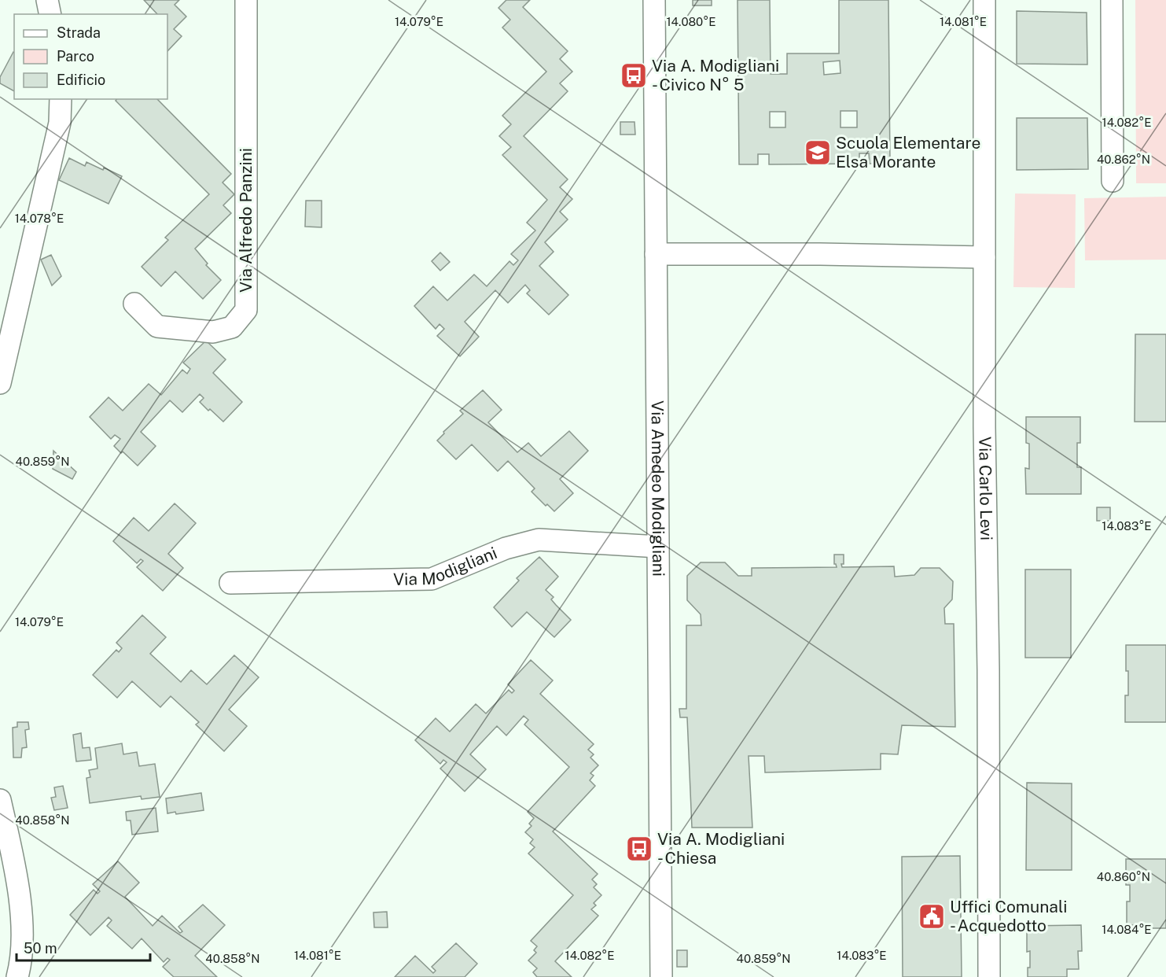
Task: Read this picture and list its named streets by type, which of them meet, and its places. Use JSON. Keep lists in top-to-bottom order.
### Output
{
  "streets": {
    "street": [
      "Via Alfredo Panzini",
      "Via Amedeo Modigliani",
      "Via Carlo Levi",
      "Via Modigliani"
    ]
  },
  "crossings": [
    ["Via Amedeo Modigliani", "Via Modigliani"]
  ],
  "places": {
    "bus stop": ["Via A. Modigliani - Civico N° 5", "Via A. Modigliani - Chiesa"],
    "school or university": ["Scuola Elementare Elsa Morante"],
    "public building": ["Uffici Comunali - Acquedotto"]
  },
  "legend": ["Strada", "Parco", "Edificio"],
  "scale_bar": "50 m",
  "coordinates": [
    "14.079°E",
    "14.080°E",
    "14.081°E",
    "14.082°E",
    "40.862°N",
    "14.078°E",
    "40.859°N",
    "14.083°E",
    "40.858°N",
    "40.860°N",
    "14.084°E"
  ]
}
